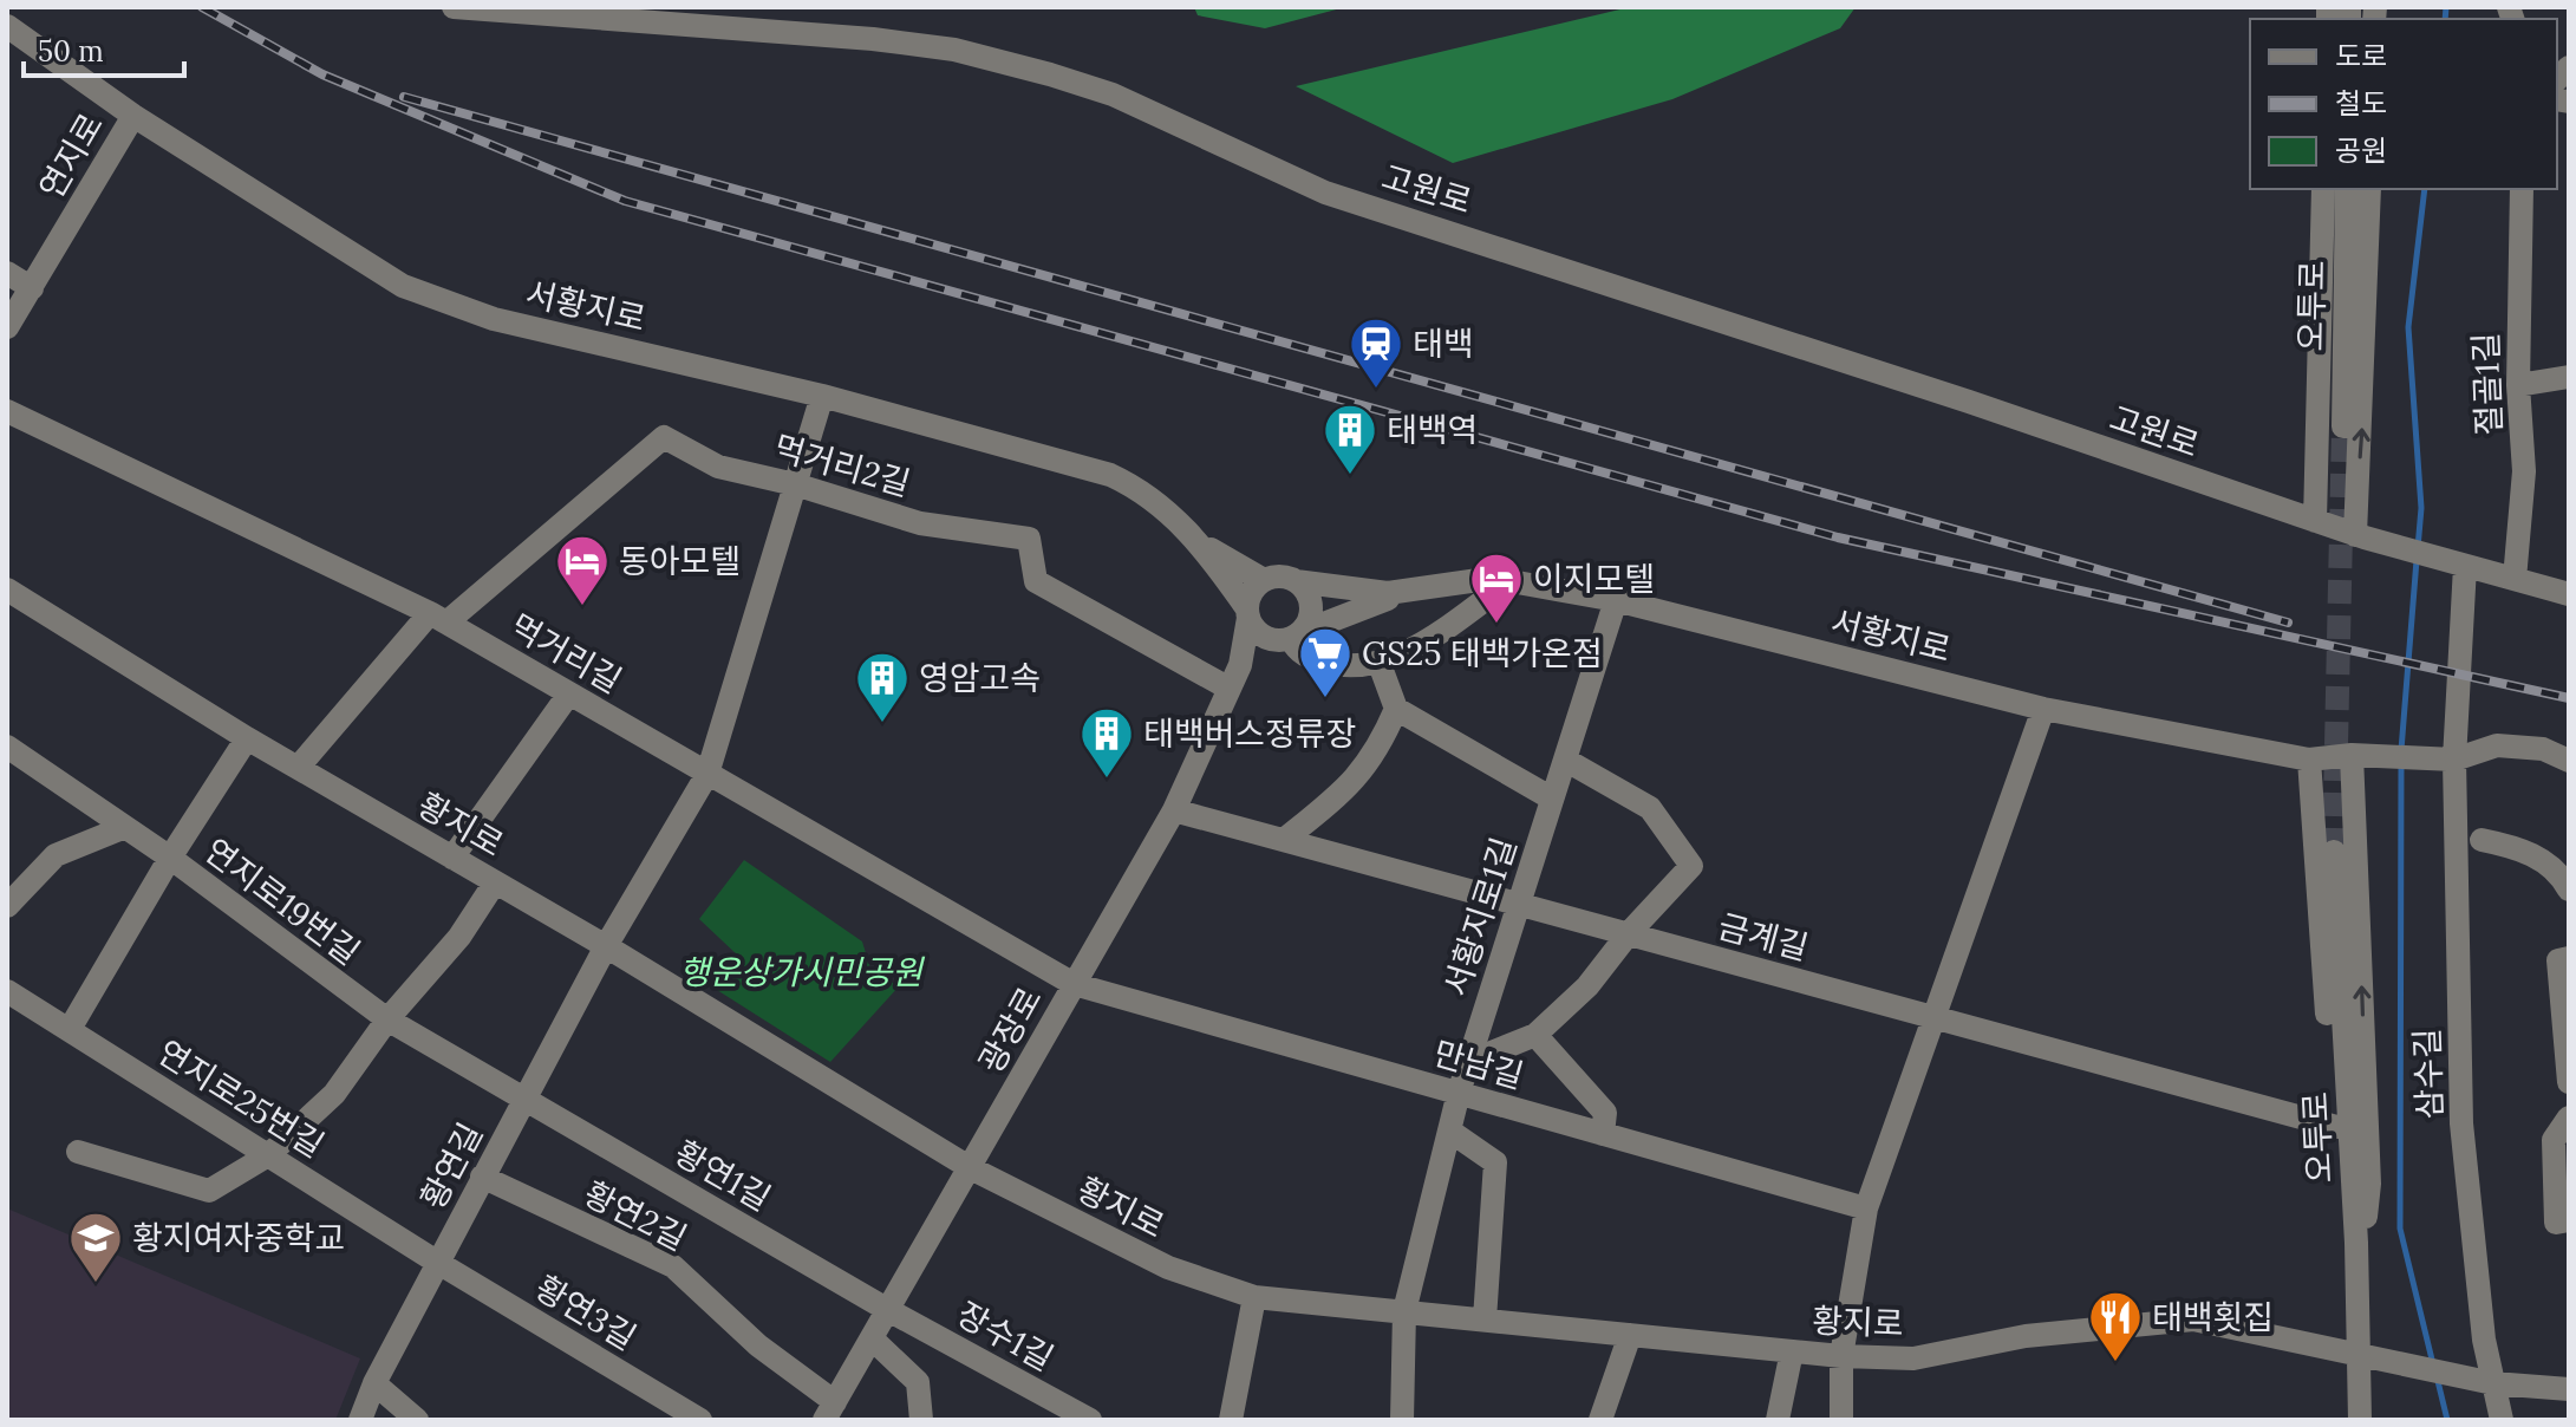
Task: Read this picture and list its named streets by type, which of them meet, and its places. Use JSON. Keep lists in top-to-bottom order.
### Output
{
  "streets": {
    "street": [
      "연지로",
      "고원로",
      "서황지로",
      "오투로",
      "절골1길",
      "먹거리2길",
      "먹거리길",
      "황지로",
      "연지로19번길",
      "서황지로1길",
      "금계길",
      "광장로",
      "만남길",
      "삼수길",
      "연지로25번길",
      "황연길",
      "황연1길",
      "황연2길",
      "황연3길",
      "장수1길"
    ]
  },
  "crossings": [
    ["연지로", "서황지로"],
    ["고원로", "삼수길"],
    ["서황지로", "서황지로1길"],
    ["서황지로", "삼수길"],
    ["서황지로", "황연길"],
    ["오투로", "황지로"],
    ["먹거리2길", "먹거리길"],
    ["먹거리2길", "광장로"],
    ["먹거리2길", "황연길"],
    ["먹거리길", "광장로"],
    ["먹거리길", "만남길"],
    ["먹거리길", "황연길"],
    ["황지로", "서황지로1길"],
    ["황지로", "광장로"],
    ["황지로", "삼수길"],
    ["황지로", "황연길"],
    ["연지로19번길", "황연길"],
    ["연지로19번길", "황연1길"],
    ["서황지로1길", "금계길"],
    ["서황지로1길", "만남길"],
    ["금계길", "광장로"],
    ["광장로", "만남길"],
    ["광장로", "황연1길"],
    ["광장로", "황연2길"],
    ["광장로", "장수1길"],
    ["연지로25번길", "황연길"],
    ["연지로25번길", "황연3길"],
    ["황연길", "황연1길"],
    ["황연길", "황연2길"],
    ["황연길", "황연3길"],
    ["황연1길", "장수1길"]
  ],
  "parks": ["행운상가시민공원"],
  "places": {
    "station": ["태백"],
    "building": ["태백역", "영암고속", "태백버스정류장"],
    "hotel": ["동아모텔", "이지모텔"],
    "supermarket": ["GS25 태백가온점"],
    "school or university": ["황지여자중학교"],
    "restaurant": ["태백횟집"]
  },
  "legend": ["도로", "철도", "공원"],
  "scale_bar": "50 m"
}
